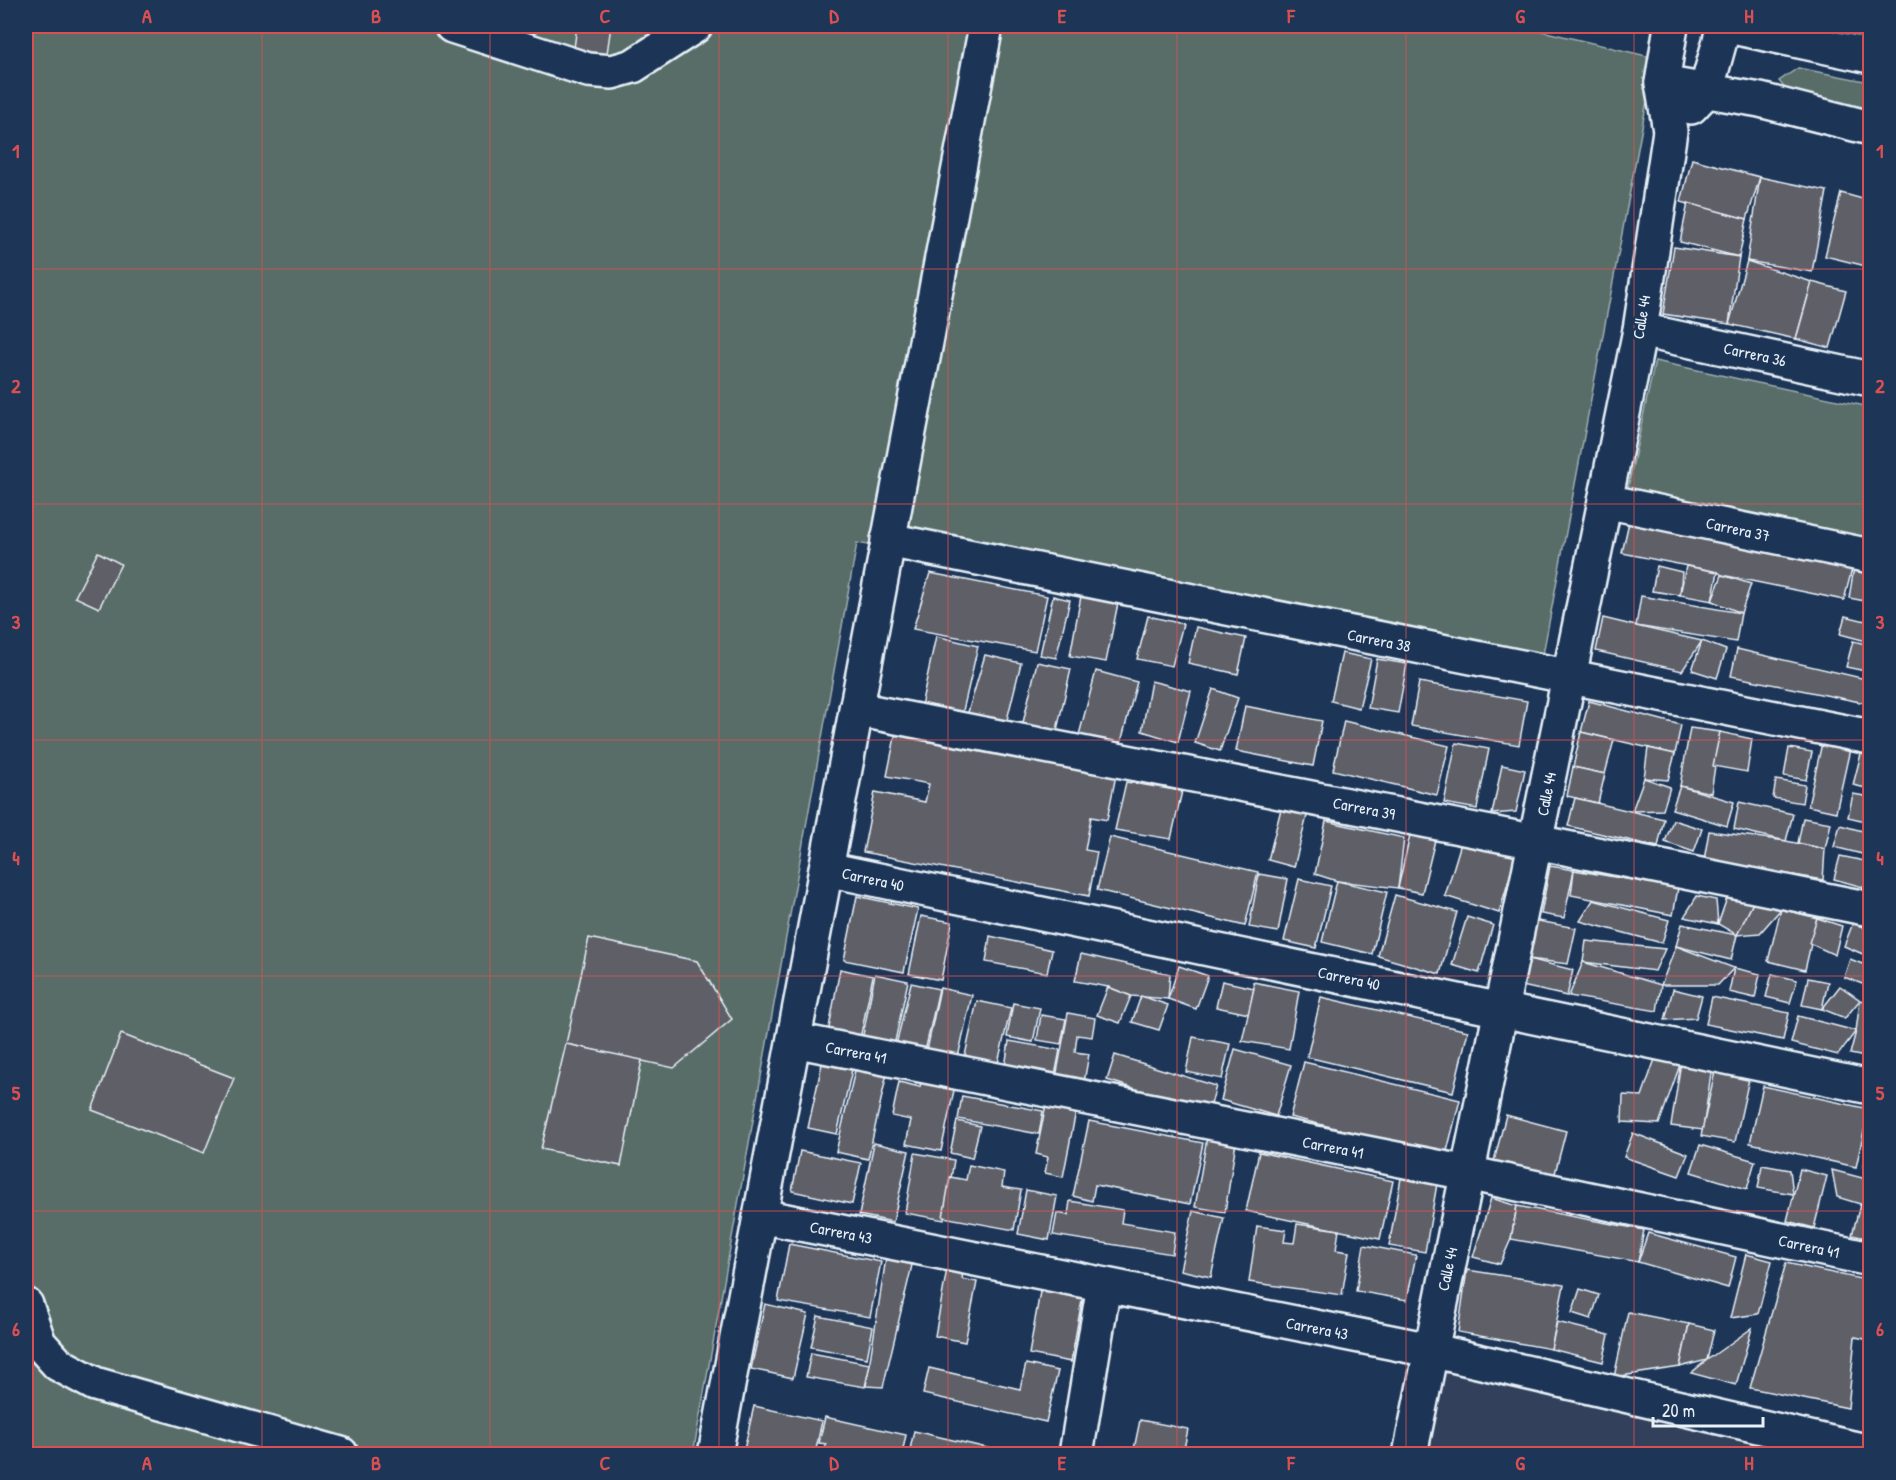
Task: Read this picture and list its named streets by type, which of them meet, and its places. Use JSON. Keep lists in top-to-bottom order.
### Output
{
  "streets": {
    "street": [
      "Calle 44",
      "Carrera 36",
      "Carrera 37",
      "Carrera 38",
      "Carrera 39",
      "Carrera 40",
      "Carrera 41",
      "Carrera 43"
    ]
  },
  "crossings": [
    ["Calle 44", "Carrera 36"],
    ["Calle 44", "Carrera 37"],
    ["Calle 44", "Carrera 38"],
    ["Calle 44", "Carrera 39"],
    ["Calle 44", "Carrera 40"],
    ["Calle 44", "Carrera 41"],
    ["Calle 44", "Carrera 43"]
  ],
  "scale_bar": "20 m",
  "grid": {
    "columns": [
      "A",
      "B",
      "C",
      "D",
      "E",
      "F",
      "G",
      "H"
    ],
    "rows": [
      "1",
      "2",
      "3",
      "4",
      "5",
      "6"
    ]
  }
}
